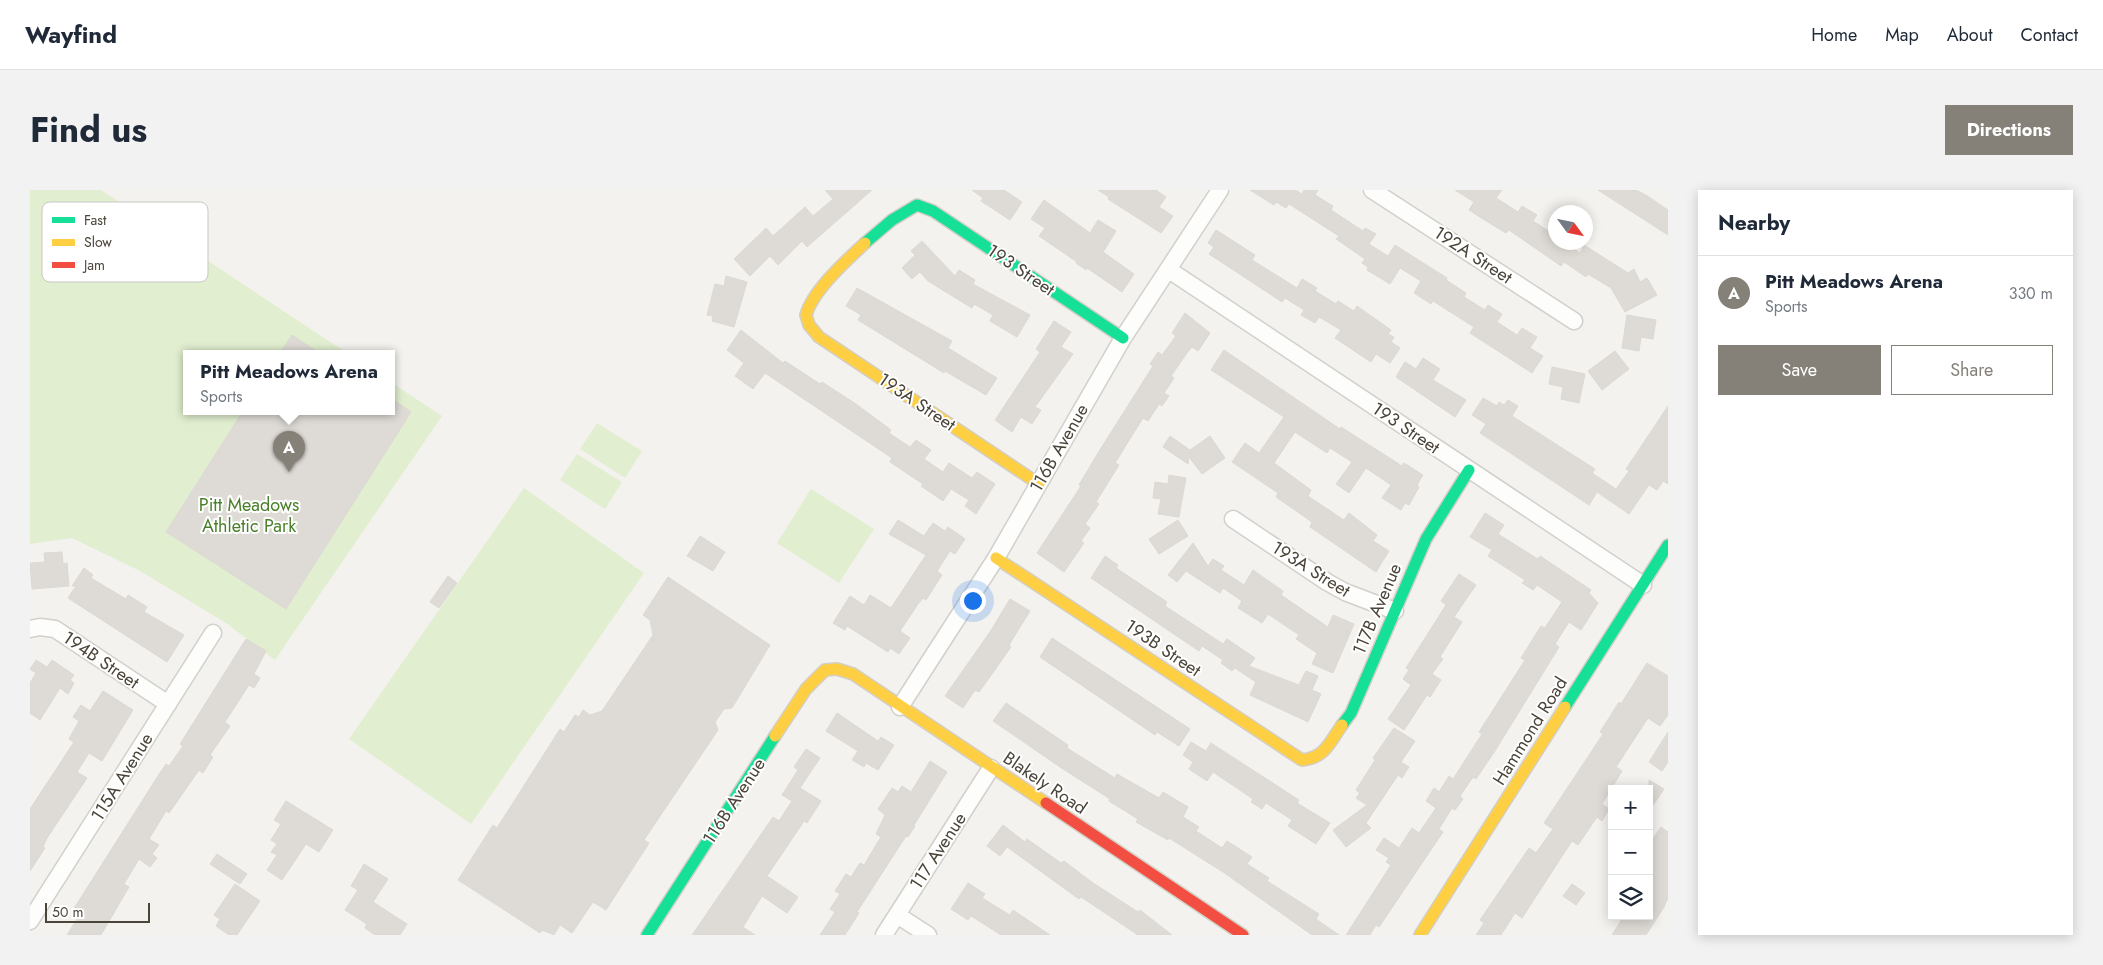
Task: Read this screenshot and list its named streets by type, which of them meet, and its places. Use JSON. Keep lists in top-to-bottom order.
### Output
{
  "streets": {
    "street": [
      "192A Street",
      "193 Street",
      "193A Street",
      "116B Avenue",
      "117B Avenue",
      "193B Street",
      "194B Street",
      "Hammond Road",
      "115A Avenue",
      "Blakely Road",
      "117 Avenue"
    ]
  },
  "crossings": [
    ["193 Street", "193A Street"],
    ["193 Street", "116B Avenue"],
    ["193 Street", "117B Avenue"],
    ["193 Street", "Hammond Road"],
    ["193A Street", "116B Avenue"],
    ["193A Street", "117B Avenue"],
    ["116B Avenue", "193B Street"],
    ["116B Avenue", "Blakely Road"],
    ["117B Avenue", "193B Street"],
    ["194B Street", "115A Avenue"],
    ["Blakely Road", "117 Avenue"]
  ],
  "parks": ["Pitt Meadows Athletic Park"],
  "legend": ["Fast", "Slow", "Jam"],
  "scale_bar": "50 m",
  "north": "bottom right",
  "page": {
    "header": "Wayfind",
    "nav": [
      "Home",
      "Map",
      "About",
      "Contact"
    ],
    "title": "Find us",
    "buttons": [
      "Directions",
      ["Save", "Share"]
    ],
    "heading": "Nearby",
    "list": [
      {
        "mark": "A",
        "name": "Pitt Meadows Arena",
        "note": "Sports",
        "value": "330 m"
      }
    ],
    "popup": ["Pitt Meadows Arena", "Sports"],
    "pins": "A",
    "map_buttons": ["+", "−"],
    "scale": "50 m"
  }
}
